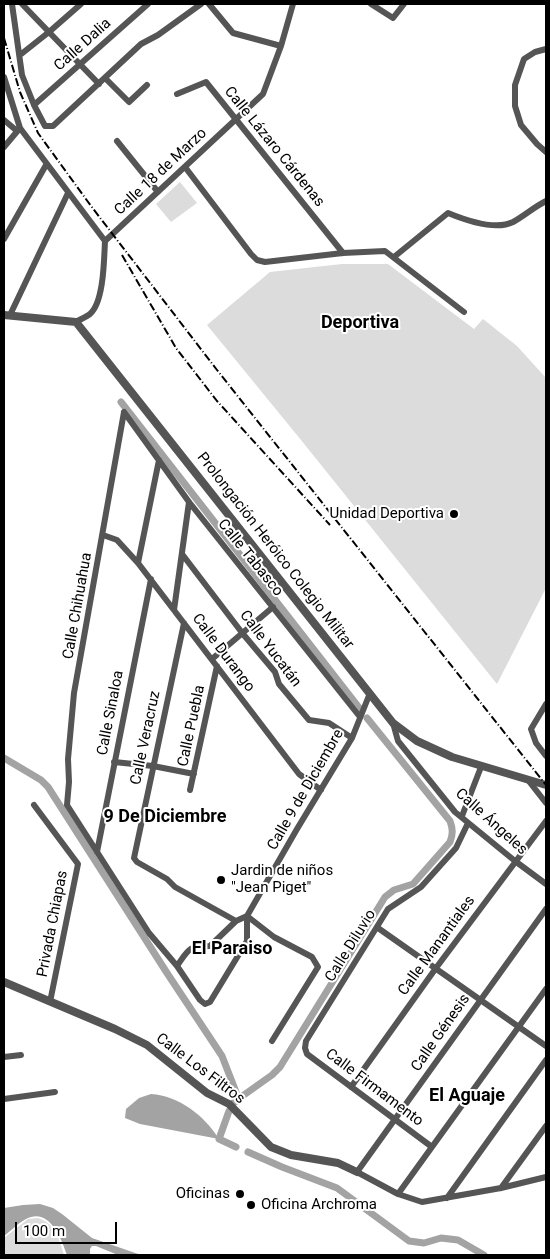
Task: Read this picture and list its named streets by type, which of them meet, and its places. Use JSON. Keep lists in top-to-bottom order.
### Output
{
  "streets": {
    "street": [
      "Calle Dalia",
      "Calle Lázaro Cárdenas",
      "Calle 18 de Marzo",
      "Prolongación Heróico Colegio Militar",
      "Calle Tabasco",
      "Calle Chihuahua",
      "Calle Yucatán",
      "Calle Durango",
      "Calle Sinaloa",
      "Calle Puebla",
      "Calle Veracruz",
      "Calle 9 de Diciembre",
      "Calle Ángeles",
      "Privada Chiapas",
      "Calle Diluvio",
      "Calle Manantiales",
      "Calle Génesis",
      "Calle Los Filtros",
      "Calle Firmamento"
    ]
  },
  "crossings": [
    ["Calle Lázaro Cárdenas", "Calle 18 de Marzo"],
    ["Prolongación Heróico Colegio Militar", "Calle Ángeles"],
    ["Calle Tabasco", "Calle Chihuahua"],
    ["Calle Tabasco", "Calle 9 de Diciembre"],
    ["Calle Chihuahua", "Calle Durango"],
    ["Calle Chihuahua", "Calle Sinaloa"],
    ["Calle Yucatán", "Calle 9 de Diciembre"],
    ["Calle Durango", "Calle Sinaloa"],
    ["Calle Durango", "Calle Puebla"],
    ["Calle Durango", "Calle Veracruz"],
    ["Calle Durango", "Calle 9 de Diciembre"],
    ["Calle Ángeles", "Calle Diluvio"],
    ["Calle Ángeles", "Calle Manantiales"],
    ["Privada Chiapas", "Calle Los Filtros"],
    ["Calle Diluvio", "Calle Firmamento"],
    ["Calle Manantiales", "Calle Firmamento"],
    ["Calle Génesis", "Calle Los Filtros"],
    ["Calle Génesis", "Calle Firmamento"]
  ],
  "districts": [
    "Deportiva",
    "9 De Diciembre",
    "El Paraiso",
    "El Aguaje"
  ],
  "places": [
    "Unidad Deportiva",
    "Jardin de niños \"Jean Piget\"",
    "Oficinas",
    "Oficina Archroma"
  ],
  "scale_bar": "100 m"
}
